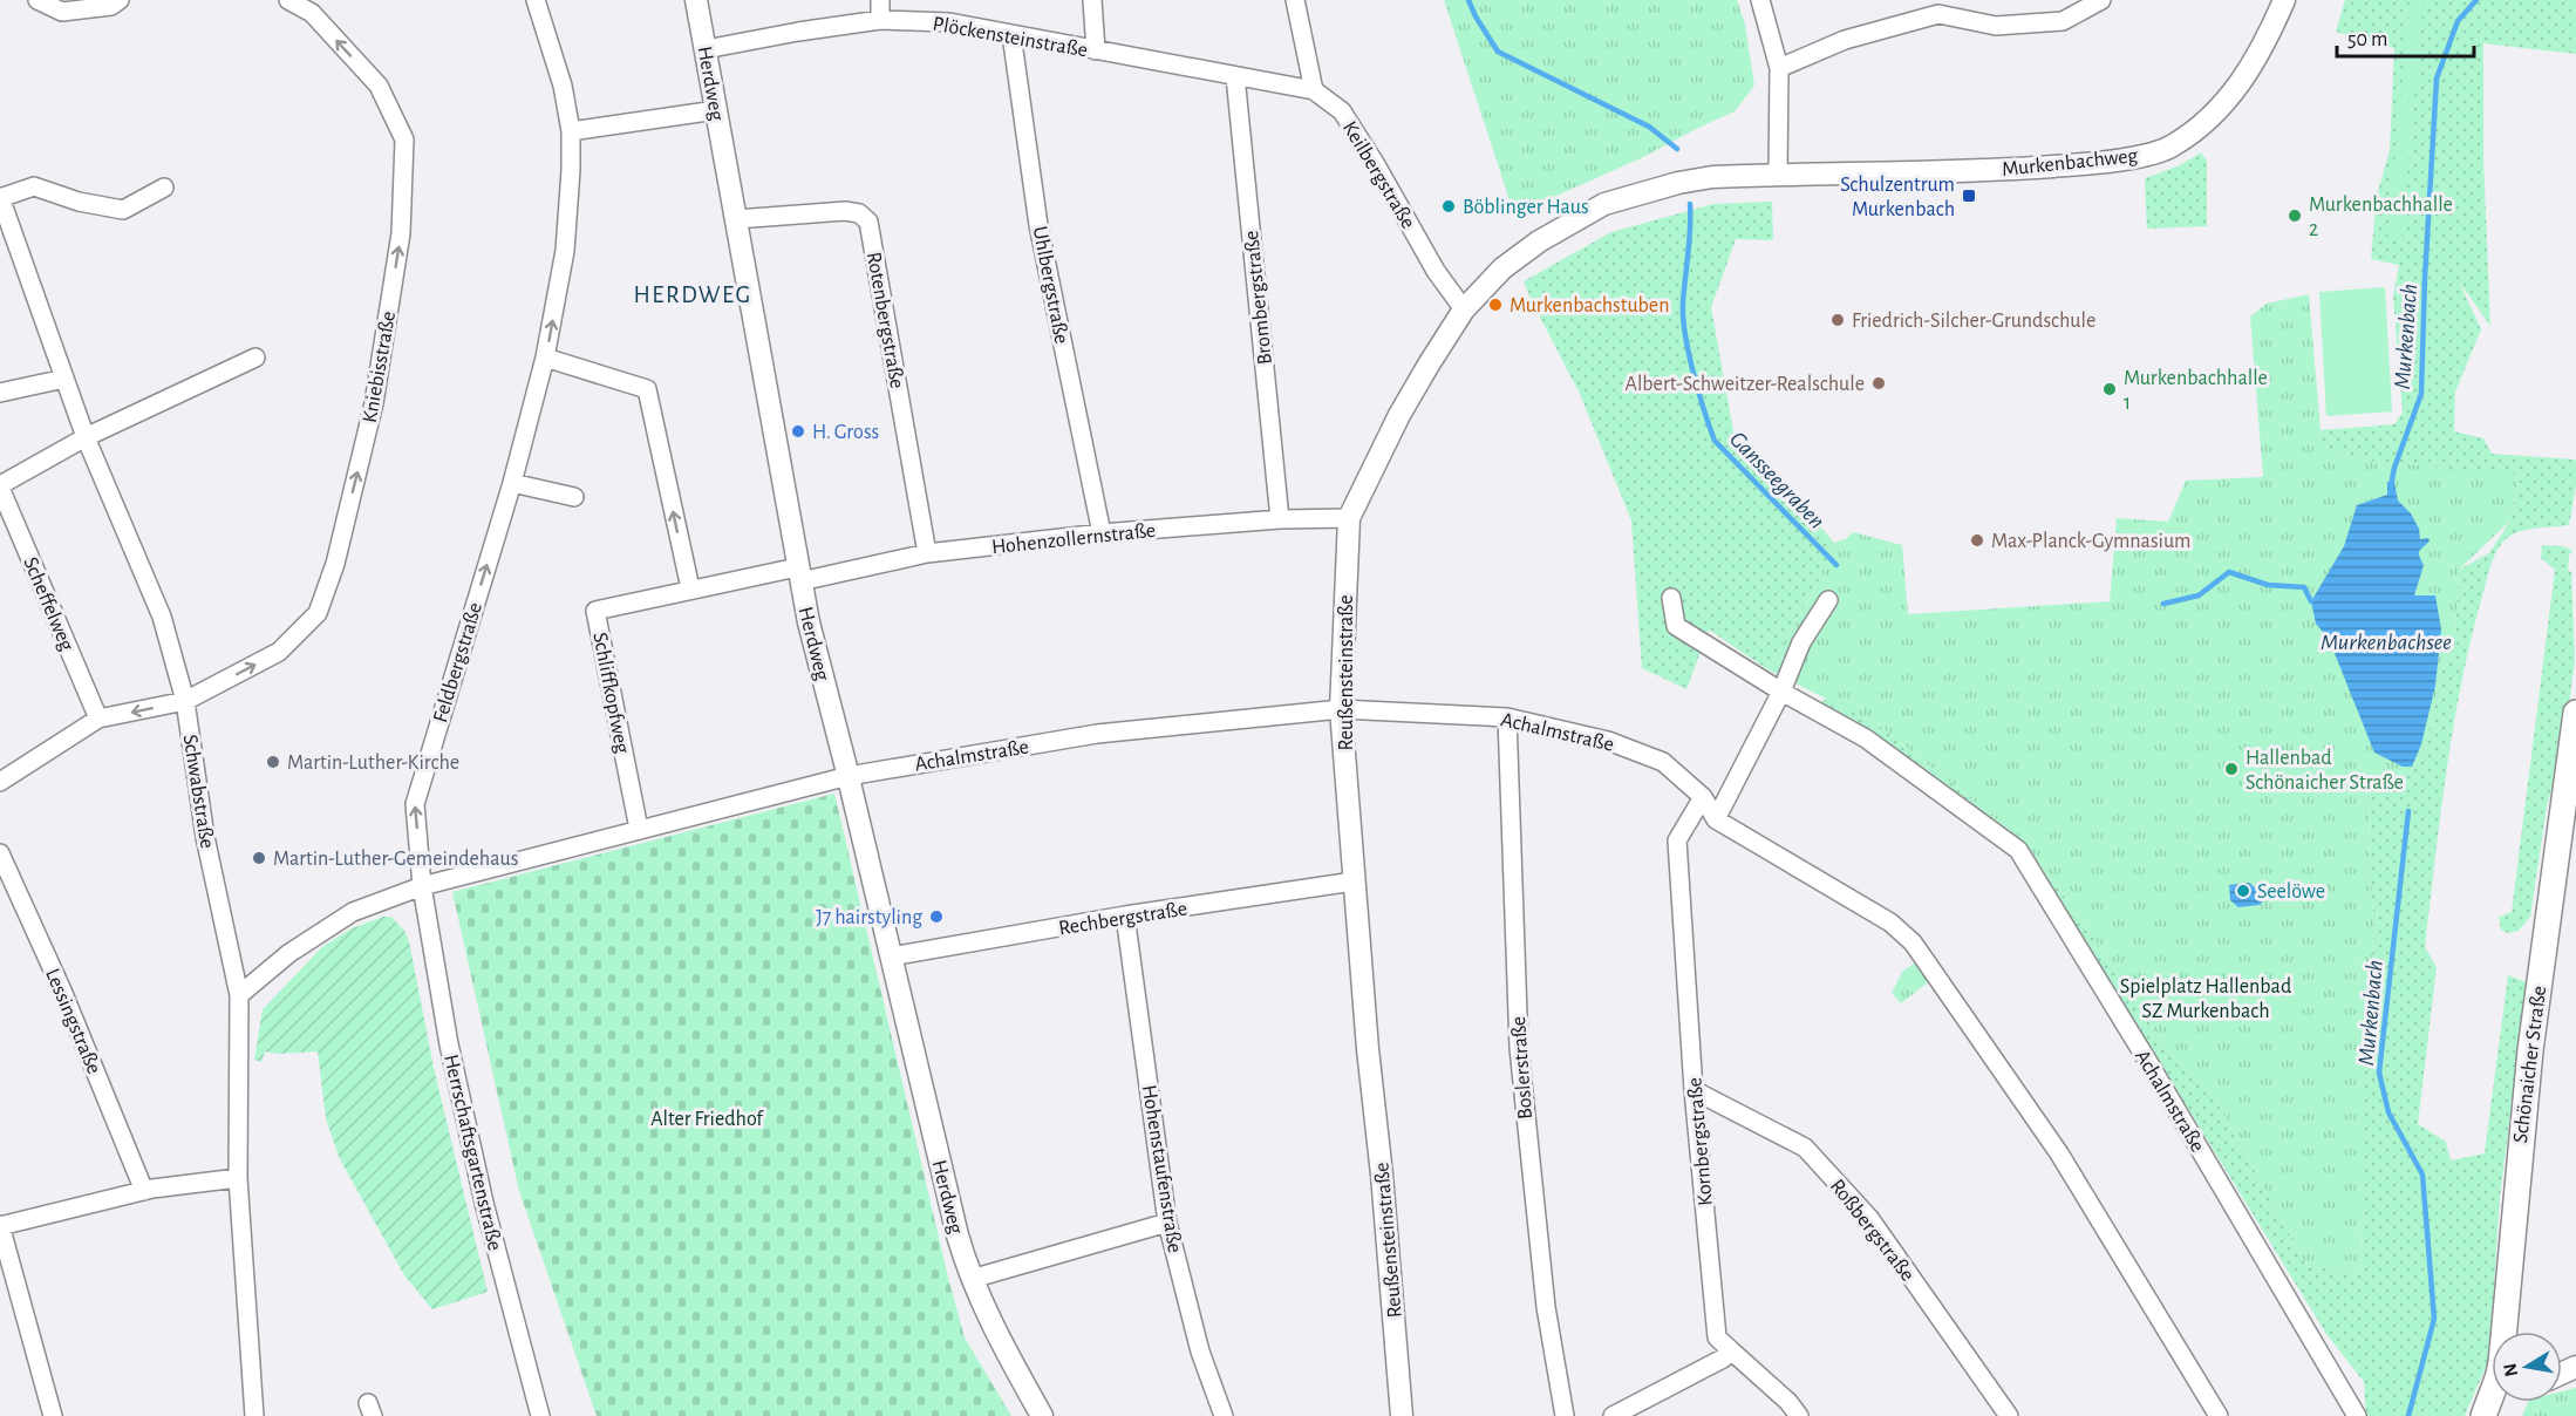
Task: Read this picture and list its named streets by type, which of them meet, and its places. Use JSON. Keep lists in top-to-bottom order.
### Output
{
  "streets": {
    "main road": ["Schönaicher Straße"],
    "street": [
      "Plöckensteinstraße",
      "Herdweg",
      "Murkenbachweg",
      "Keilbergstraße",
      "Uhlbergstraße",
      "Brombergstraße",
      "Rotenbergstraße",
      "Kniebisstraße",
      "Hohenzollernstraße",
      "Scheffelweg",
      "Feldbergstraße",
      "Reußensteinstraße",
      "Schliffkopfweg",
      "Achalmstraße",
      "Schwabstraße",
      "Rechbergstraße",
      "Lessingstraße",
      "Boslerstraße",
      "Kornbergstraße",
      "Herrschaftsgartenstraße",
      "Hohenstaufenstraße",
      "Roßbergstraße"
    ]
  },
  "crossings": [
    ["Plöckensteinstraße", "Herdweg"],
    ["Plöckensteinstraße", "Keilbergstraße"],
    ["Plöckensteinstraße", "Uhlbergstraße"],
    ["Plöckensteinstraße", "Brombergstraße"],
    ["Herdweg", "Rotenbergstraße"],
    ["Herdweg", "Hohenzollernstraße"],
    ["Herdweg", "Schliffkopfweg"],
    ["Herdweg", "Achalmstraße"],
    ["Herdweg", "Rechbergstraße"],
    ["Murkenbachweg", "Reußensteinstraße"],
    ["Keilbergstraße", "Reußensteinstraße"],
    ["Uhlbergstraße", "Hohenzollernstraße"],
    ["Brombergstraße", "Hohenzollernstraße"],
    ["Rotenbergstraße", "Hohenzollernstraße"],
    ["Kniebisstraße", "Scheffelweg"],
    ["Kniebisstraße", "Schwabstraße"],
    ["Hohenzollernstraße", "Reußensteinstraße"],
    ["Hohenzollernstraße", "Schliffkopfweg"],
    ["Feldbergstraße", "Achalmstraße"],
    ["Feldbergstraße", "Herrschaftsgartenstraße"],
    ["Reußensteinstraße", "Achalmstraße"],
    ["Reußensteinstraße", "Rechbergstraße"],
    ["Schliffkopfweg", "Achalmstraße"],
    ["Achalmstraße", "Schwabstraße"],
    ["Achalmstraße", "Boslerstraße"],
    ["Achalmstraße", "Kornbergstraße"],
    ["Achalmstraße", "Herrschaftsgartenstraße"],
    ["Rechbergstraße", "Hohenstaufenstraße"],
    ["Kornbergstraße", "Roßbergstraße"]
  ],
  "one_way": ["Feldbergstraße"],
  "districts": ["HERDWEG"],
  "water": ["Murkenbach", "Gansseegraben", "Murkenbachsee"],
  "parks": ["Spielplatz Hallenbad SZ Murkenbach", "Alter Friedhof"],
  "places": {
    "transit": ["Schulzentrum Murkenbach"],
    "other": [
      "Böblinger Haus",
      "Murkenbachhalle 2",
      "Murkenbachstuben",
      "Friedrich-Silcher-Grundschule",
      "Albert-Schweitzer-Realschule",
      "Murkenbachhalle 1",
      "H. Gross",
      "Max-Planck-Gymnasium",
      "Martin-Luther-Kirche",
      "Hallenbad Schönaicher Straße",
      "Martin-Luther-Gemeindehaus",
      "Seelöwe",
      "J7 hairstyling"
    ]
  },
  "scale_bar": "50 m",
  "north": "left"
}
